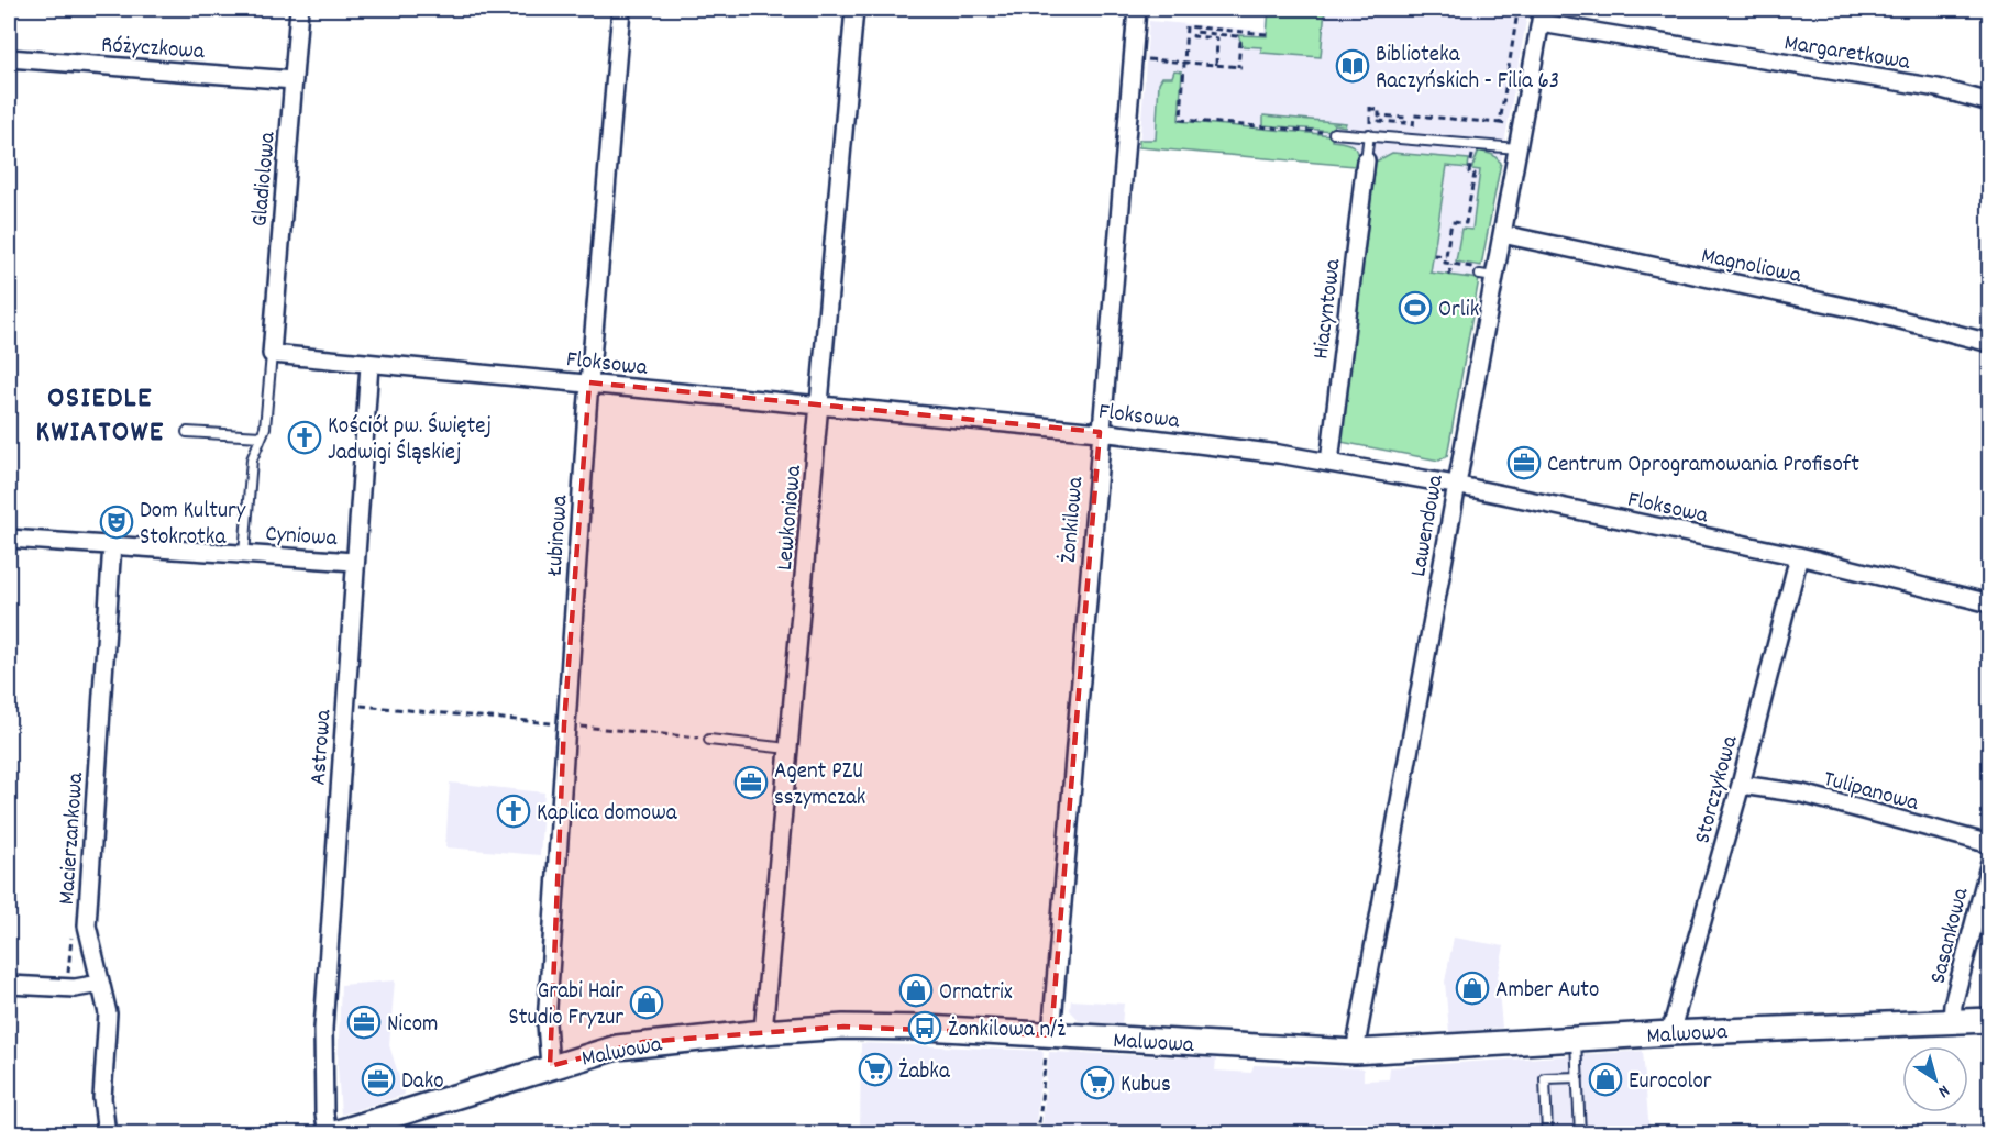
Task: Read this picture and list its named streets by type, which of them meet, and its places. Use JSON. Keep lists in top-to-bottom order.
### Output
{
  "streets": {
    "street": [
      "Różyczkowa",
      "Margaretkowa",
      "Gladiolowa",
      "Magnoliowa",
      "Hiacyntowa",
      "Floksowa",
      "Lewkoniowa",
      "Żonkilowa",
      "Lawendowa",
      "Cyniowa",
      "Łubinowa",
      "Astrowa",
      "Storczykowa",
      "Tulipanowa",
      "Macierzankowa",
      "Sasankowa",
      "Malwowa"
    ]
  },
  "crossings": [
    ["Różyczkowa", "Gladiolowa"],
    ["Margaretkowa", "Lawendowa"],
    ["Gladiolowa", "Floksowa"],
    ["Magnoliowa", "Lawendowa"],
    ["Hiacyntowa", "Floksowa"],
    ["Floksowa", "Lewkoniowa"],
    ["Floksowa", "Żonkilowa"],
    ["Floksowa", "Lawendowa"],
    ["Floksowa", "Łubinowa"],
    ["Floksowa", "Astrowa"],
    ["Floksowa", "Storczykowa"],
    ["Lewkoniowa", "Malwowa"],
    ["Żonkilowa", "Malwowa"],
    ["Lawendowa", "Malwowa"],
    ["Cyniowa", "Astrowa"],
    ["Cyniowa", "Macierzankowa"],
    ["Łubinowa", "Malwowa"],
    ["Astrowa", "Malwowa"],
    ["Storczykowa", "Tulipanowa"],
    ["Storczykowa", "Malwowa"],
    ["Sasankowa", "Malwowa"]
  ],
  "districts": ["OSIEDLE KWIATOWE"],
  "places": {
    "library": ["Biblioteka Raczyńskich - Filia 63"],
    "sports": ["Orlik"],
    "church": ["Kościół pw. Świętej Jadwigi Śląskiej", "Kaplica domowa"],
    "office": [
      "Centrum Oprogramowania Profisoft",
      "Agent PZU sszymczak",
      "Nicom",
      "Dako"
    ],
    "theatre": ["Dom Kultury Stokrotka"],
    "shop": [
      "Amber Auto",
      "Ornatrix",
      "Grabi Hair Studio Fryzur",
      "Eurocolor"
    ],
    "bus stop": ["Żonkilowa n/ż"],
    "supermarket": ["Żabka", "Kubus"]
  },
  "north": "bottom right"
}
